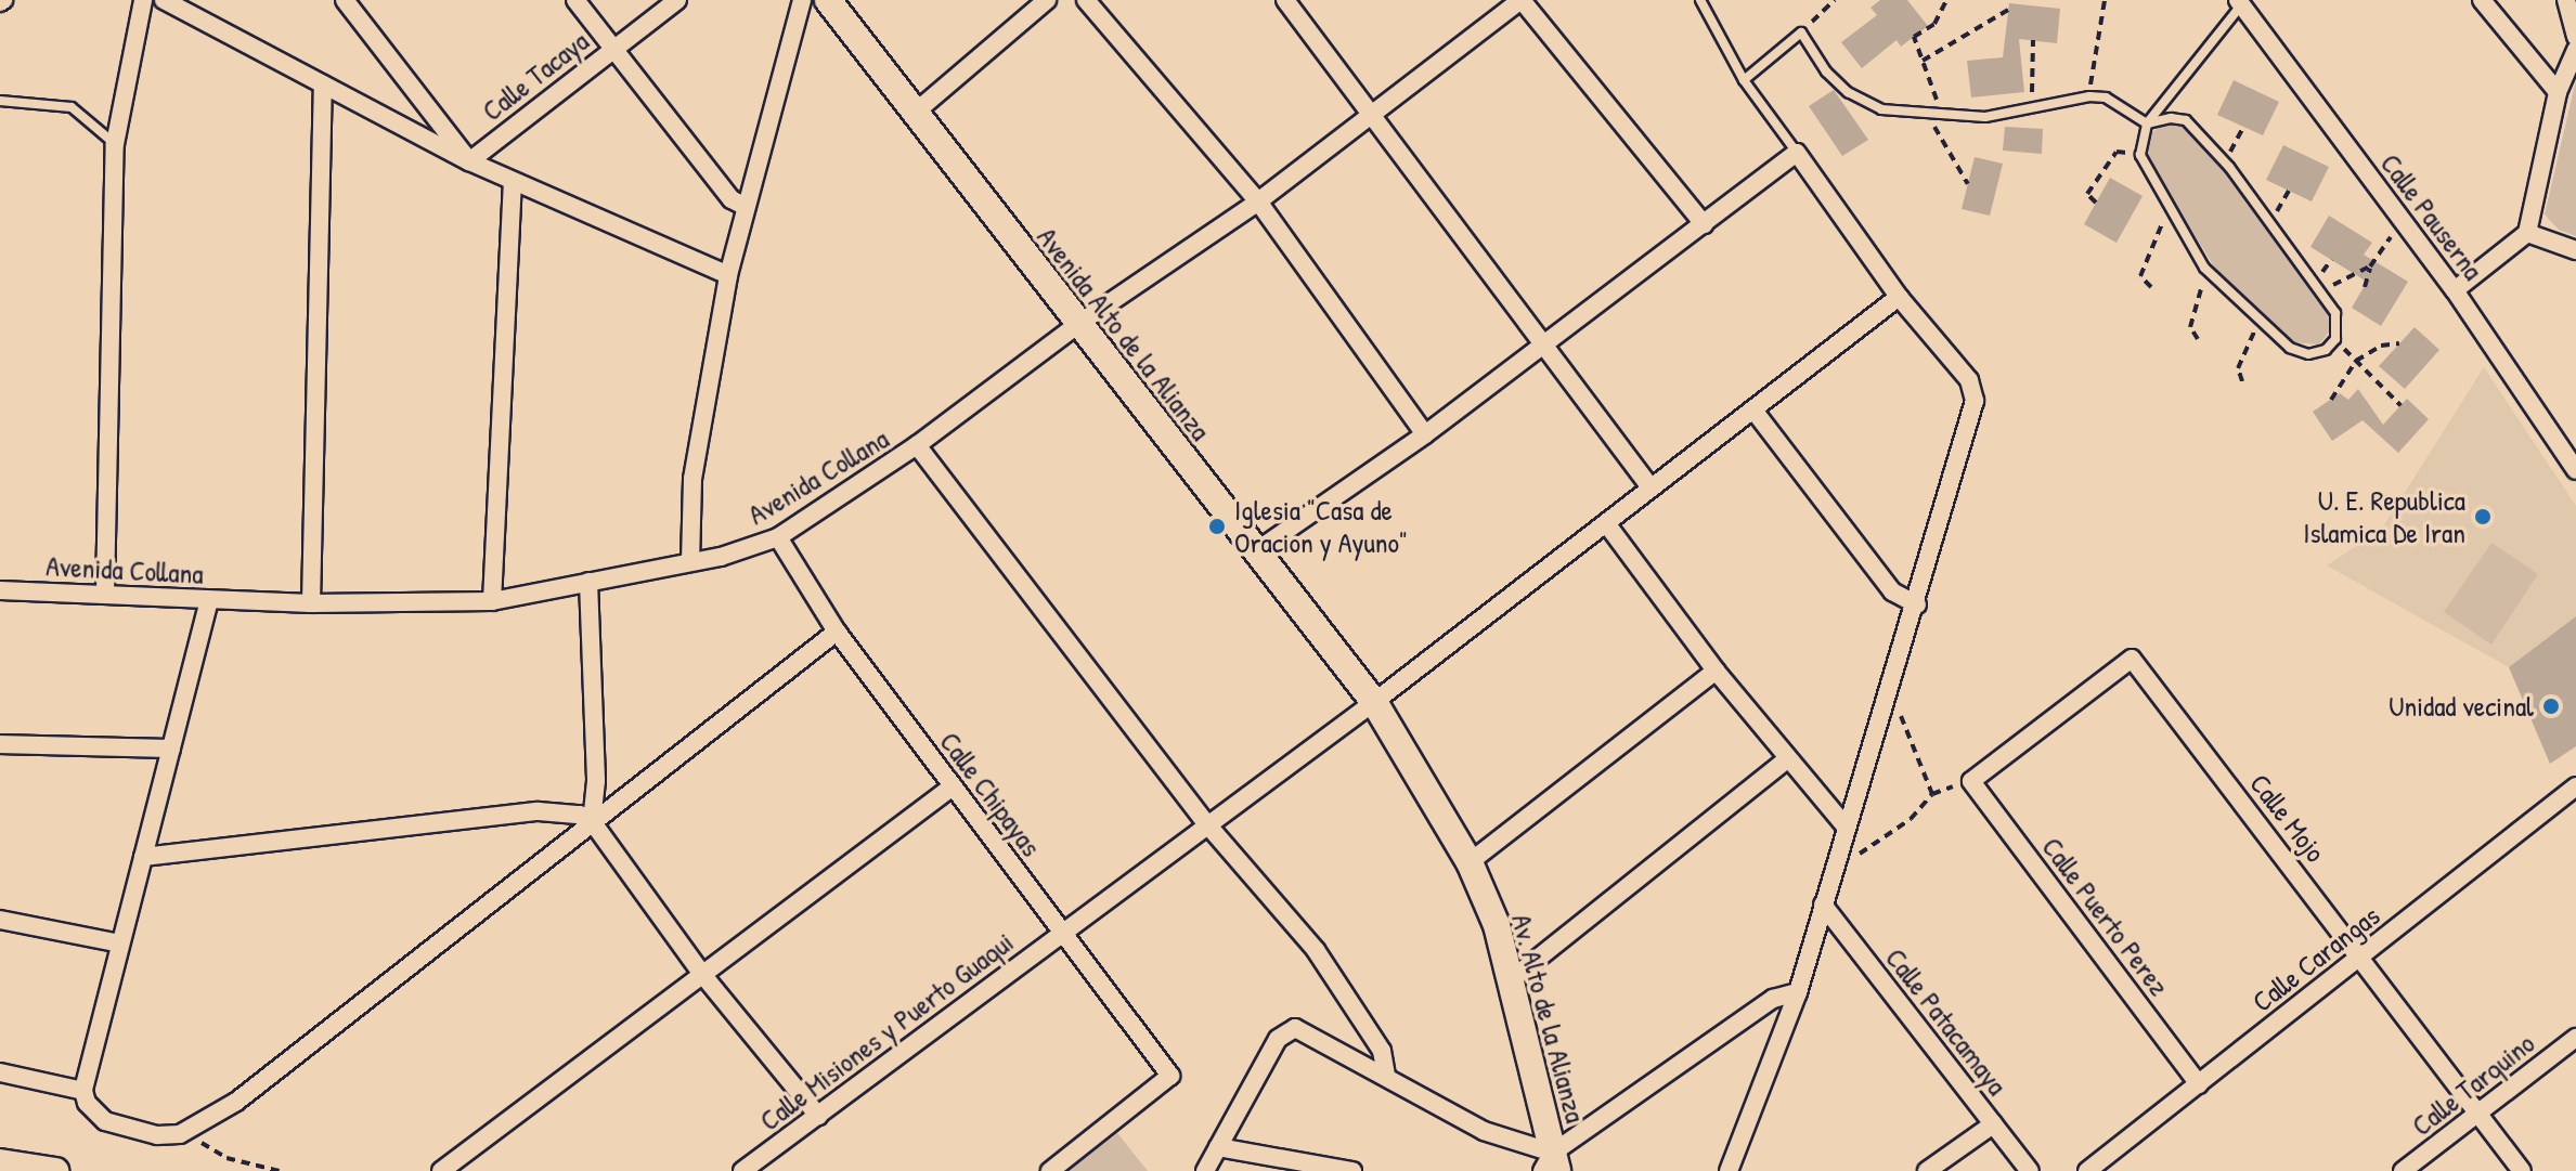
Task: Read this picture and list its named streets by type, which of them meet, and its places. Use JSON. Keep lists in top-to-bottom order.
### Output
{
  "streets": {
    "street": [
      "Calle Tacaya",
      "Calle Pauserna",
      "Avenida Alto de la Alianza",
      "Avenida Collana",
      "Calle Chipayas",
      "Calle Mojo",
      "Calle Puerto Perez",
      "Calle Carangas",
      "Av. Alto de la Alianza",
      "Calle Patacamaya",
      "Calle Misiones y Puerto Guaqui",
      "Calle Tarquino"
    ]
  },
  "crossings": [
    ["Avenida Alto de la Alianza", "Avenida Collana"],
    ["Avenida Alto de la Alianza", "Av. Alto de la Alianza"],
    ["Avenida Alto de la Alianza", "Calle Misiones y Puerto Guaqui"],
    ["Avenida Collana", "Calle Chipayas"],
    ["Calle Chipayas", "Calle Misiones y Puerto Guaqui"],
    ["Calle Mojo", "Calle Puerto Perez"],
    ["Calle Mojo", "Calle Carangas"],
    ["Calle Mojo", "Calle Tarquino"],
    ["Calle Puerto Perez", "Calle Carangas"],
    ["Av. Alto de la Alianza", "Calle Misiones y Puerto Guaqui"]
  ],
  "places": ["U. E. Republica Islamica De Iran", "Iglesia \"Casa de Oracion y Ayuno\"", "Unidad vecinal"]
}
